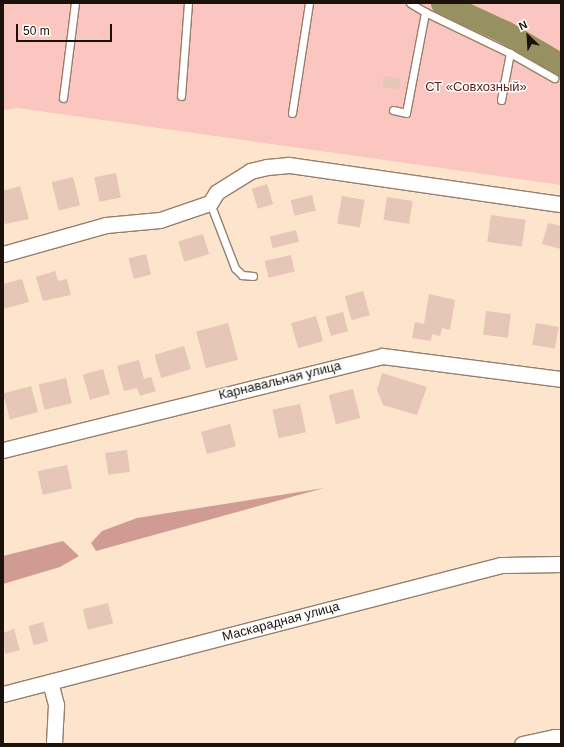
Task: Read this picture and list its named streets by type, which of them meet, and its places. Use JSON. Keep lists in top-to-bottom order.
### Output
{
  "streets": {
    "street": ["Карнавальная улица", "Маскарадная улица"]
  },
  "parks": ["СТ «Совхозный»"],
  "scale_bar": "50 m",
  "north": "top left"
}
